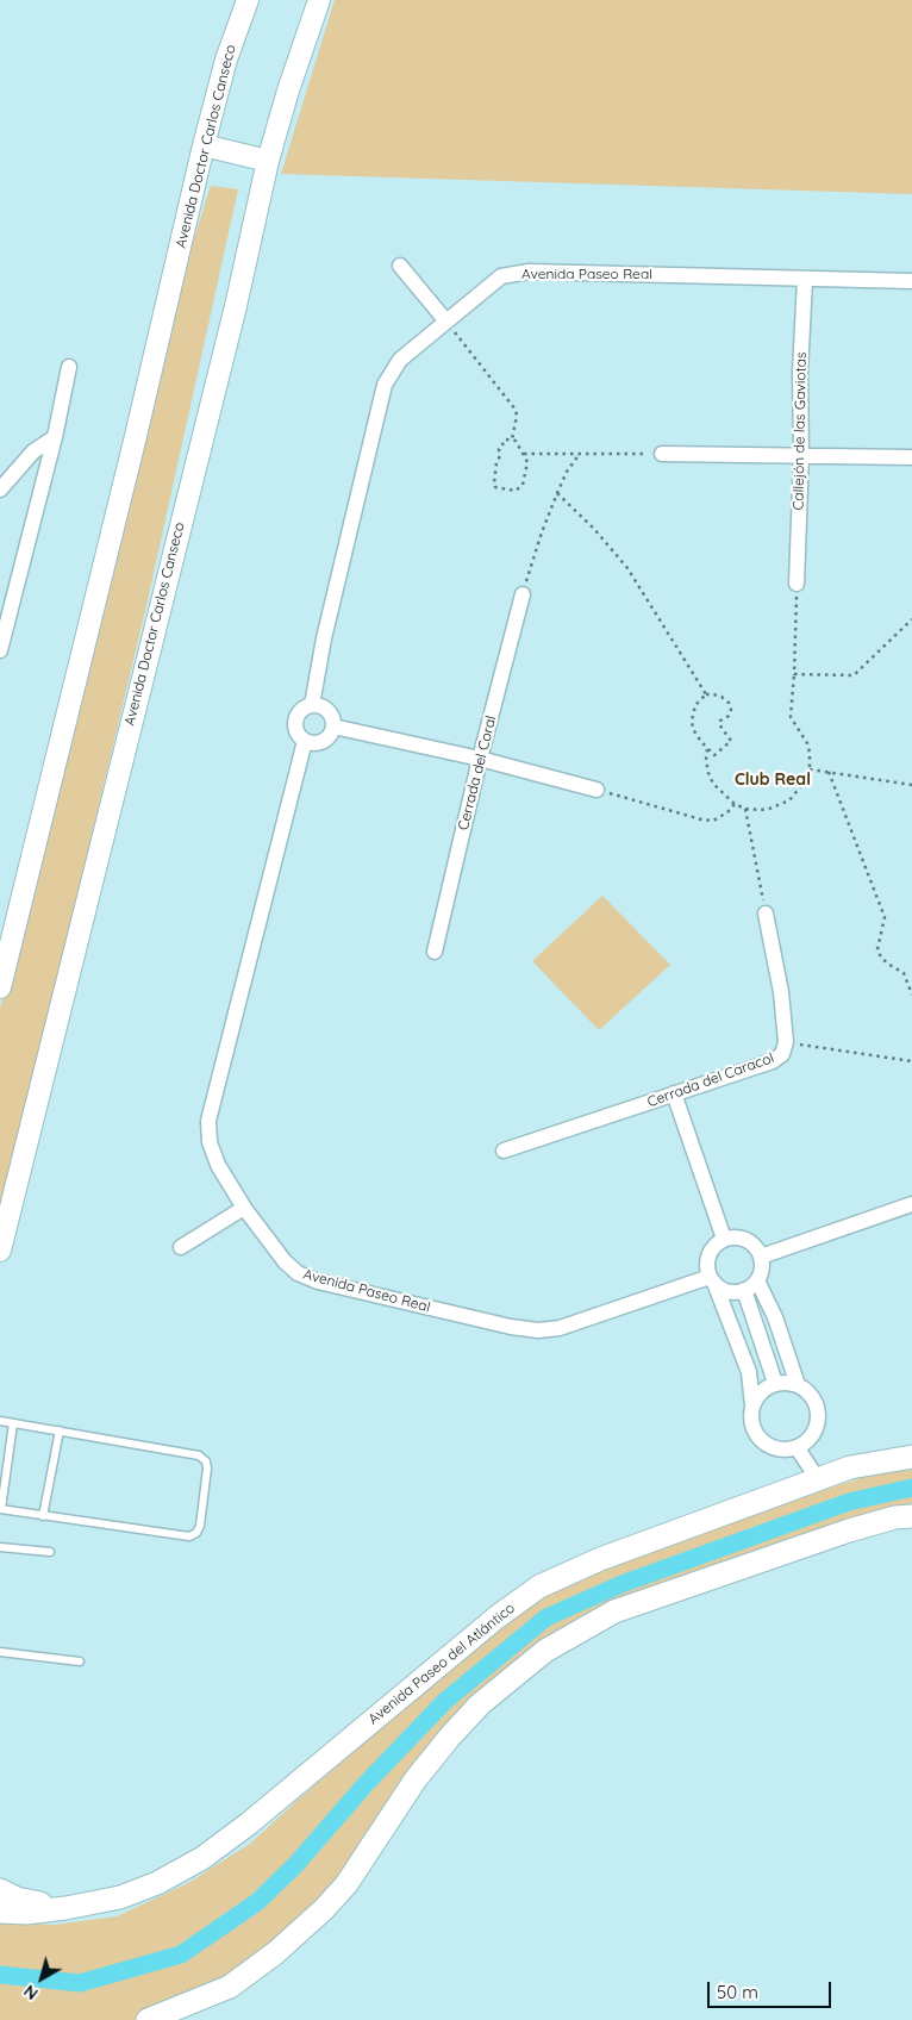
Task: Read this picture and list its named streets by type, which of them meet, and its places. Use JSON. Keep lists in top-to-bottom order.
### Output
{
  "streets": {
    "main road": ["Avenida Doctor Carlos Canseco", "Avenida Paseo del Atlántico"],
    "street": [
      "Avenida Paseo Real",
      "Callejón de las Gaviotas",
      "Cerrada del Coral",
      "Cerrada del Caracol"
    ]
  },
  "crossings": [
    ["Avenida Paseo Real", "Callejón de las Gaviotas"]
  ],
  "districts": ["Club Real"],
  "scale_bar": "50 m",
  "north": "bottom left"
}
